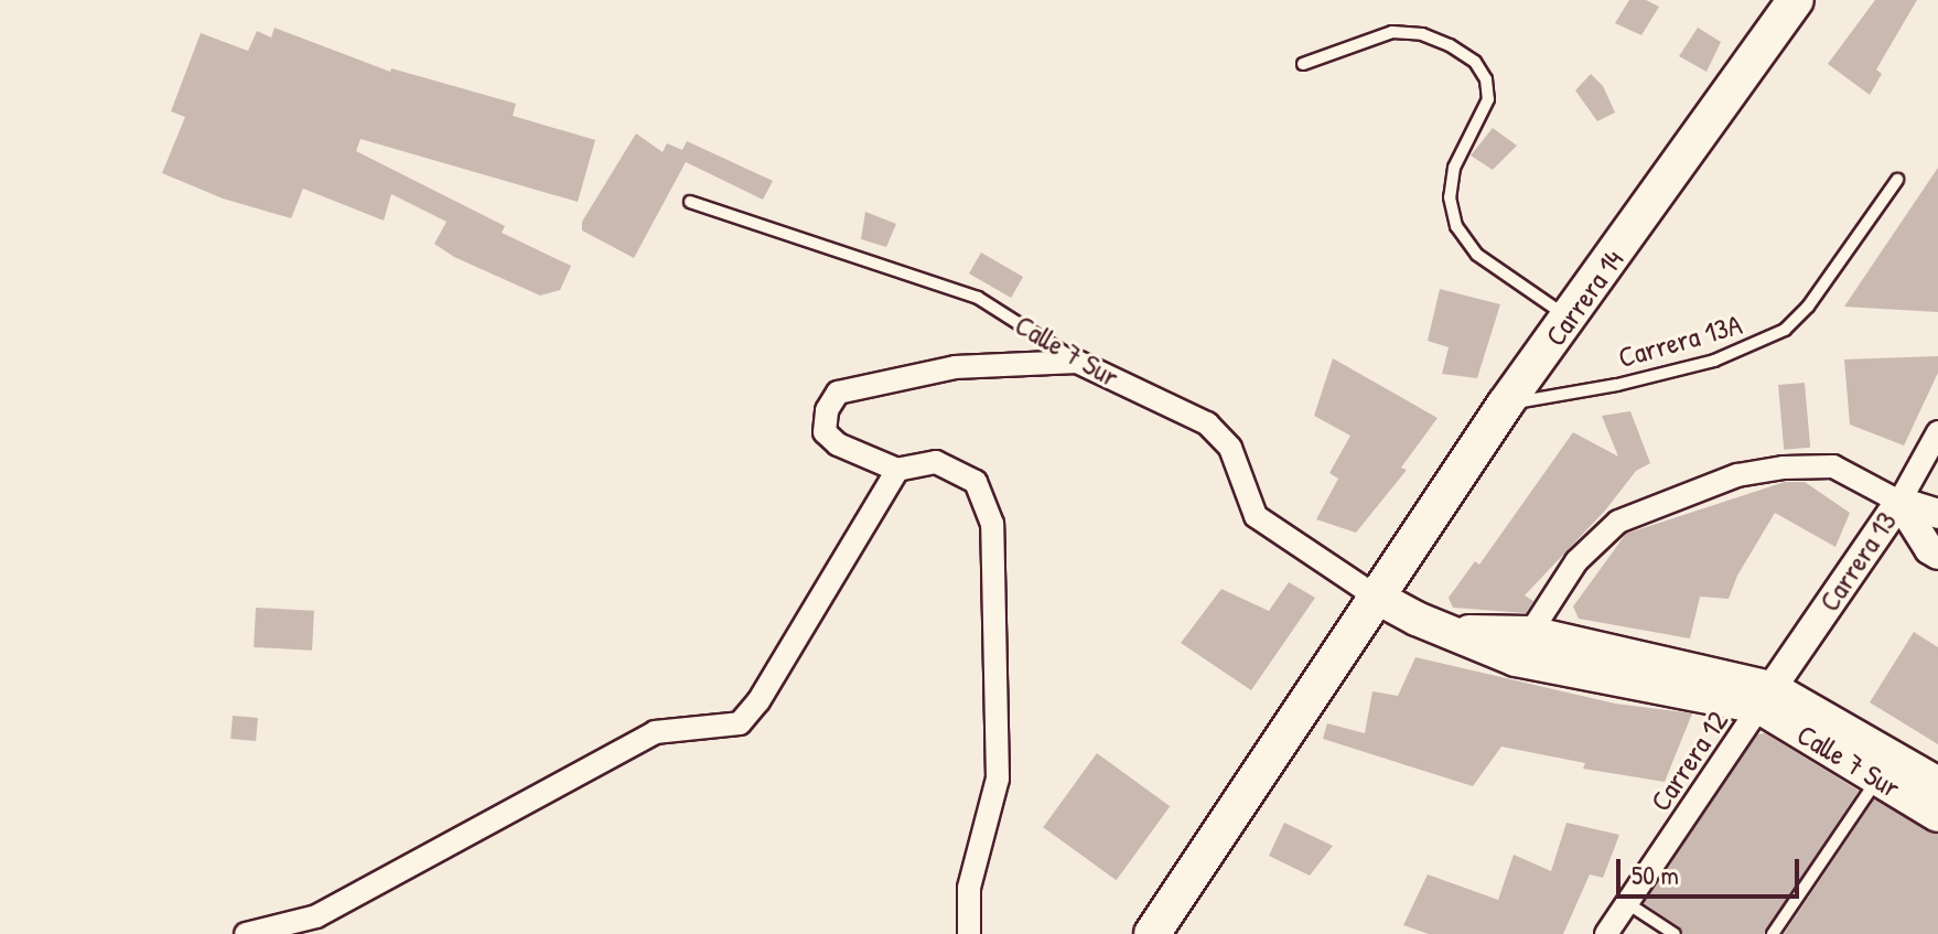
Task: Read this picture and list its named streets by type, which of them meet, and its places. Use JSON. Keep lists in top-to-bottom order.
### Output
{
  "streets": {
    "main road": ["Carrera 14", "Calle 7 Sur"],
    "street": ["Carrera 13", "Carrera 12"],
    "lane": ["Carrera 13A"]
  },
  "crossings": [
    ["Carrera 14", "Carrera 13A"],
    ["Carrera 14", "Calle 7 Sur"],
    ["Calle 7 Sur", "Carrera 13"],
    ["Calle 7 Sur", "Carrera 12"],
    ["Carrera 13", "Carrera 12"]
  ],
  "scale_bar": "50 m"
}
